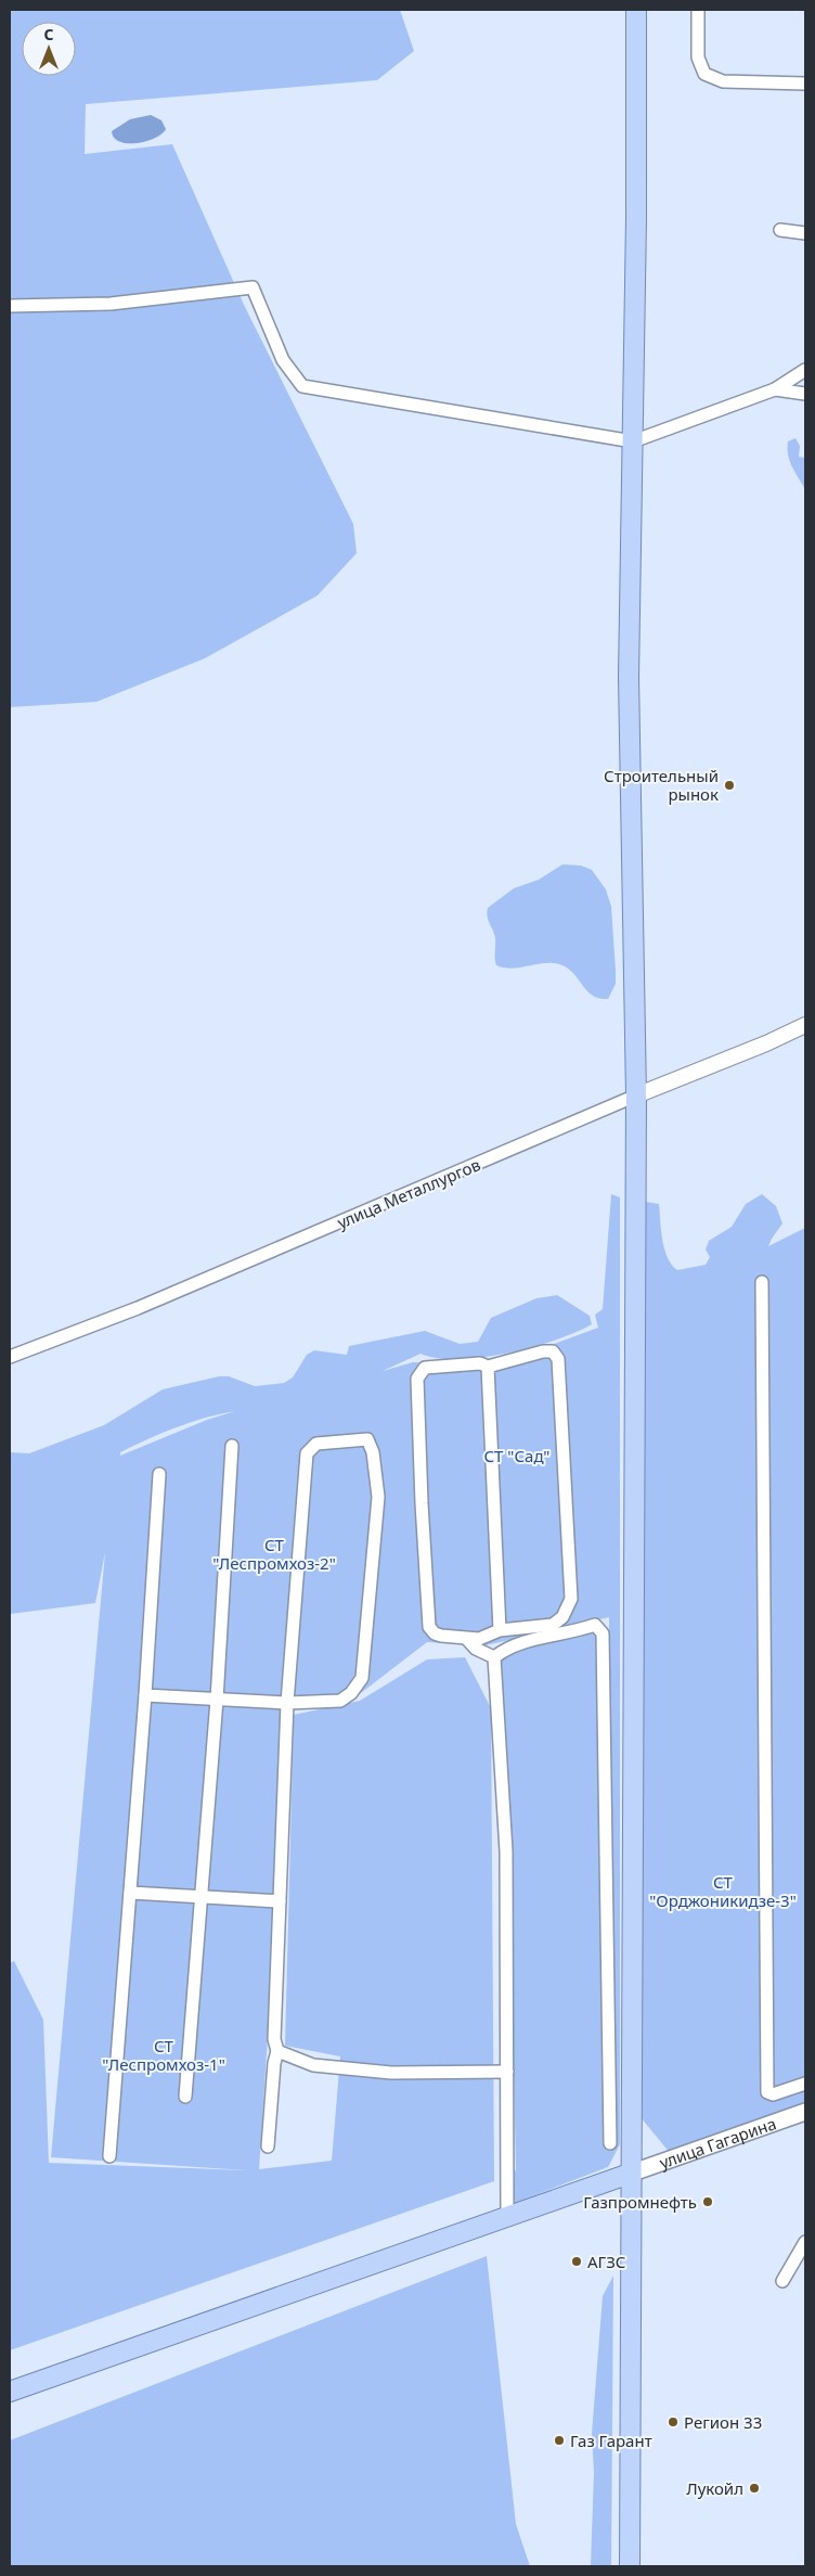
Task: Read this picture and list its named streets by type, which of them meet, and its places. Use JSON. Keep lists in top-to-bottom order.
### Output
{
  "streets": {
    "main road": ["улица Гагарина"],
    "street": ["улица Металлургов"]
  },
  "parks": [
    "СТ \"Сад\"",
    "СТ \"Леспромхоз-2\"",
    "СТ \"Орджоникидзе-3\"",
    "СТ \"Леспромхоз-1\""
  ],
  "places": [
    "Строительный рынок",
    "Газпромнефть",
    "АГЗС",
    "Регион 33",
    "Газ Гарант",
    "Лукойл"
  ],
  "north": "top"
}
